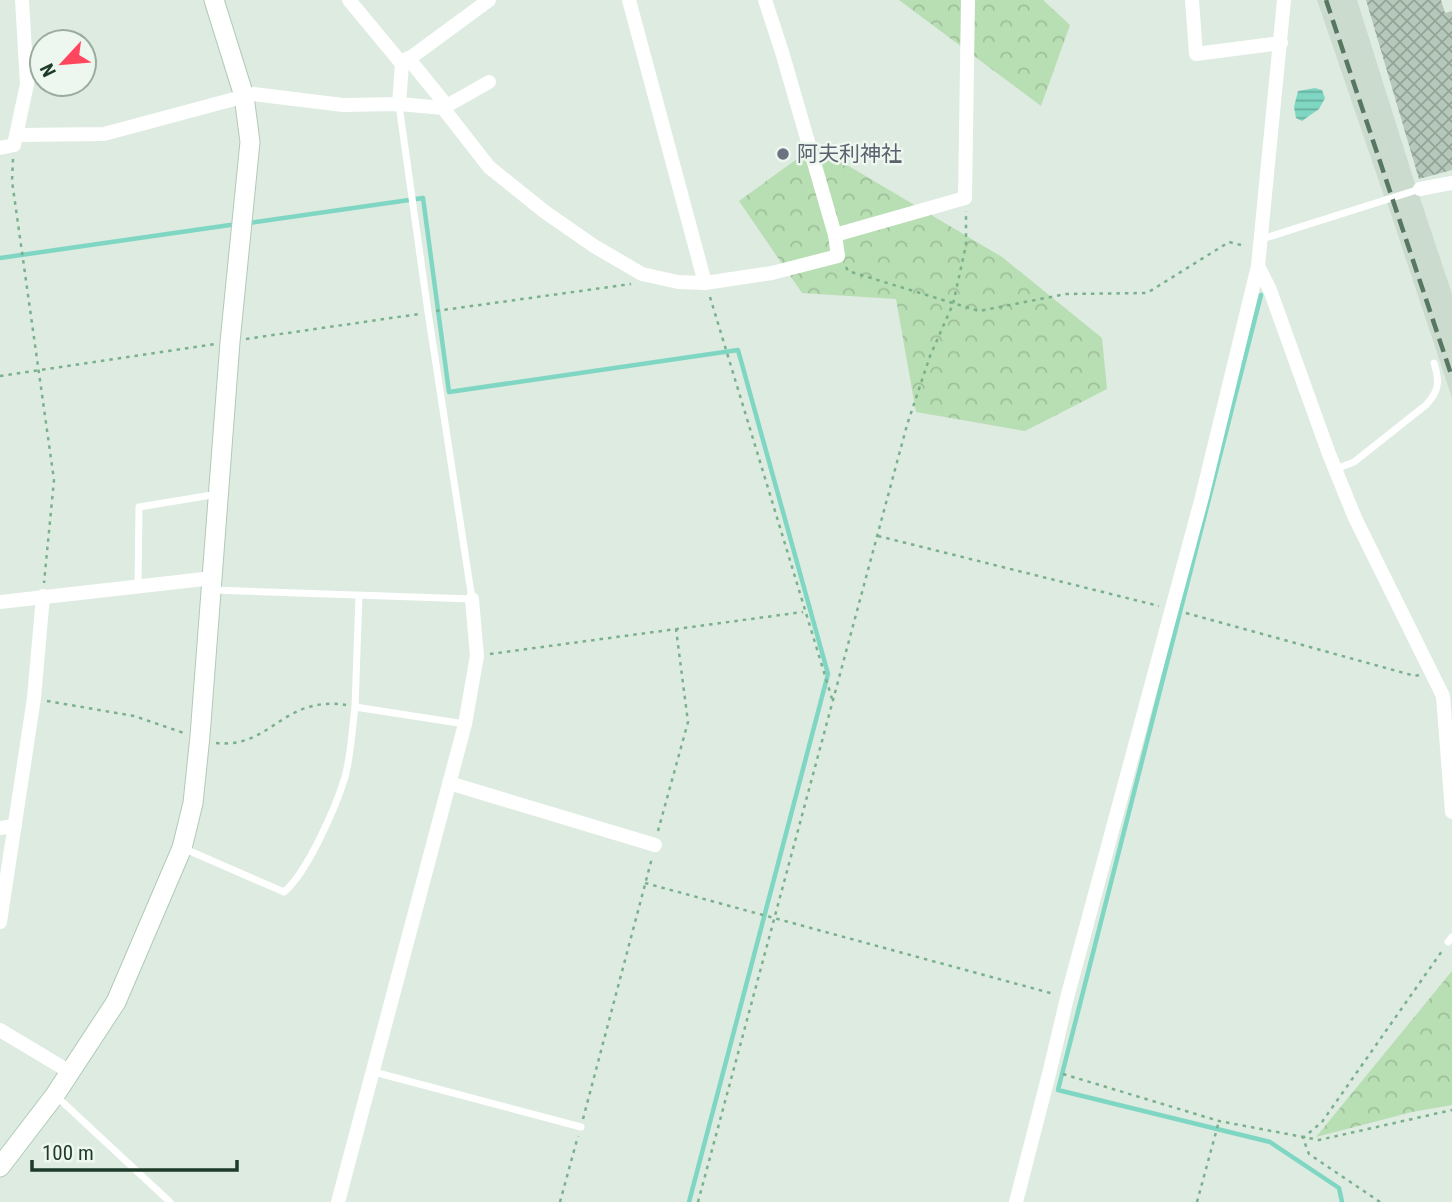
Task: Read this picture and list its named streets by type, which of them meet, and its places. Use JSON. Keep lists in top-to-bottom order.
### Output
{
  "places": ["阿夫利神社"],
  "scale_bar": "100 m",
  "north": "bottom left"
}
